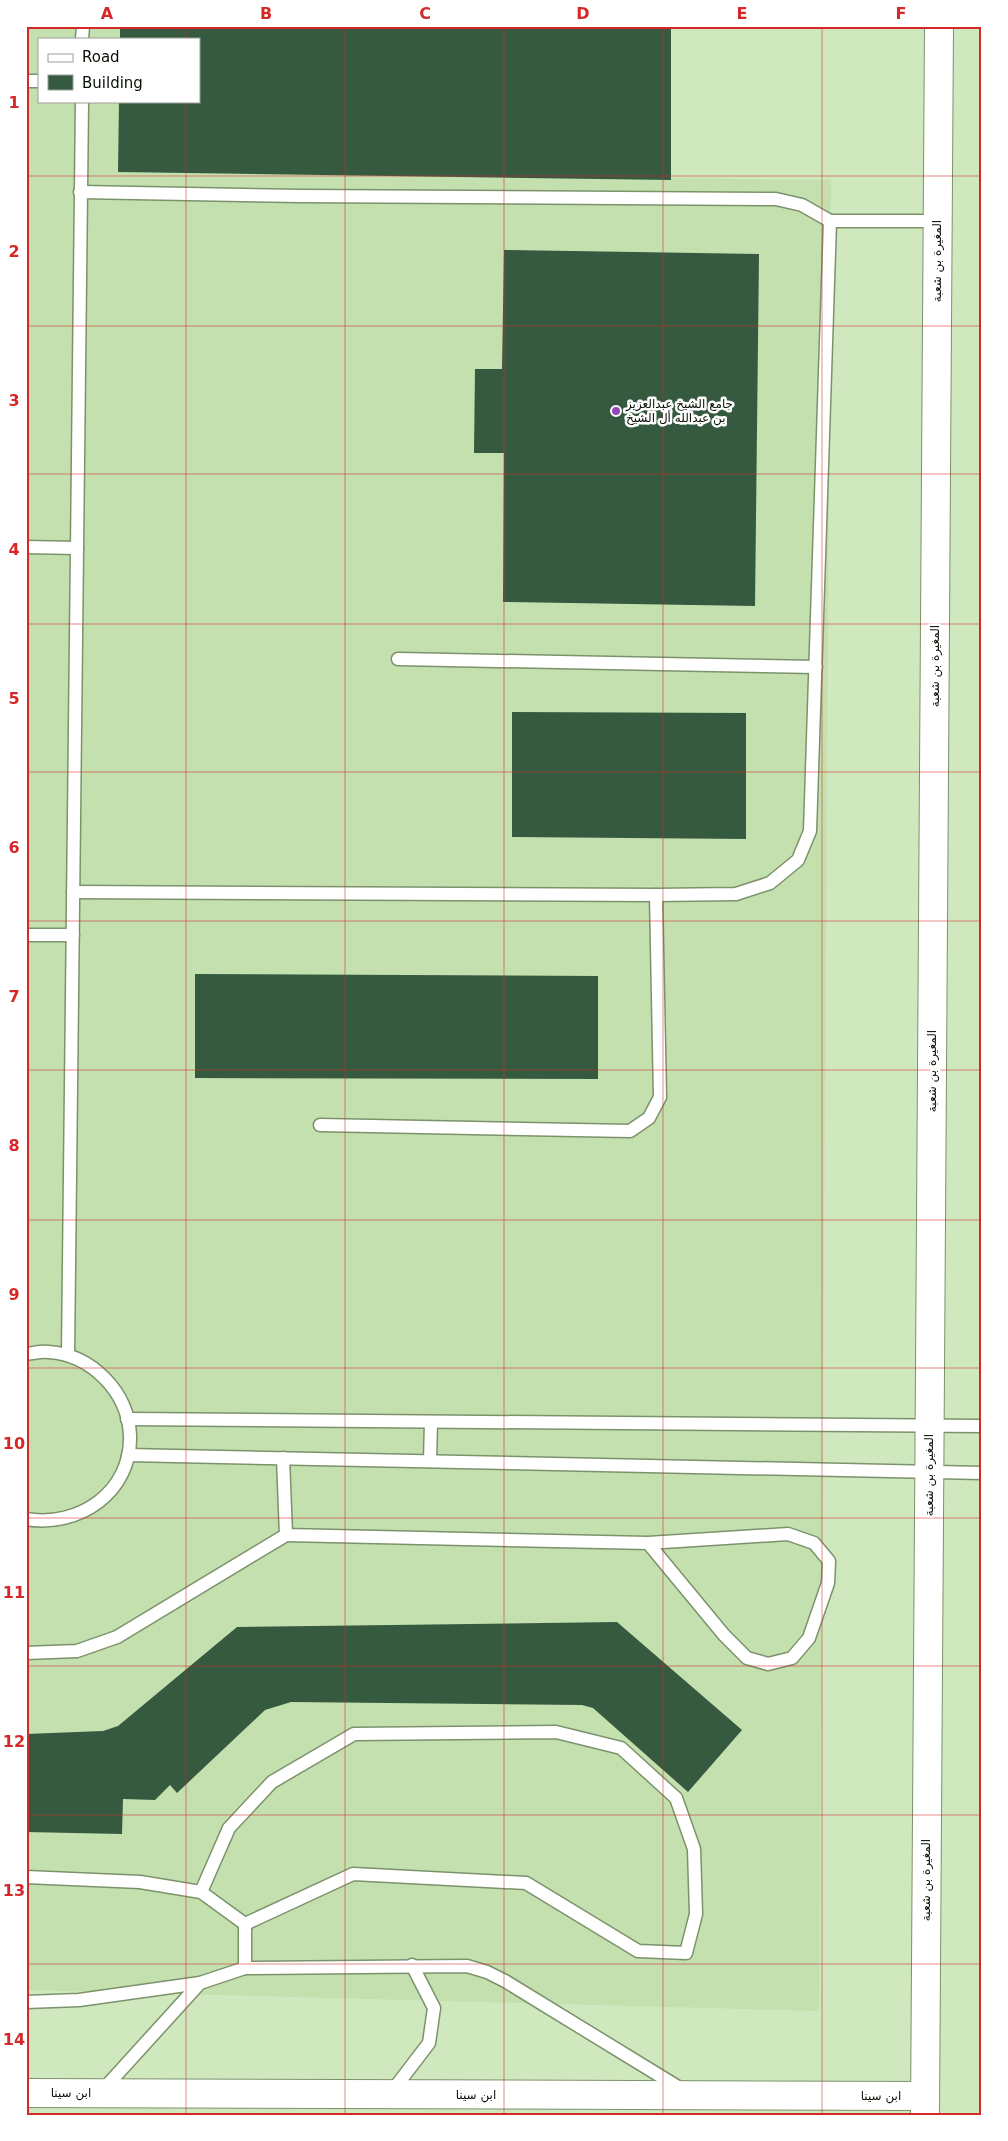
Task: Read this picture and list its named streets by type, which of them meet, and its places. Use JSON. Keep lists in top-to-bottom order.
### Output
{
  "streets": {
    "street": ["المغيرة بن شعبة", "ابن سينا"]
  },
  "crossings": [
    ["المغيرة بن شعبة", "ابن سينا"]
  ],
  "places": ["جامع الشيخ عبدالعزيز بن عبدالله أل الشيخ"],
  "legend": ["Road", "Building"],
  "grid": {
    "columns": [
      "A",
      "B",
      "C",
      "D",
      "E",
      "F"
    ],
    "rows": [
      "1",
      "2",
      "3",
      "4",
      "5",
      "6",
      "7",
      "8",
      "9",
      "10",
      "11",
      "12",
      "13",
      "14"
    ]
  }
}
